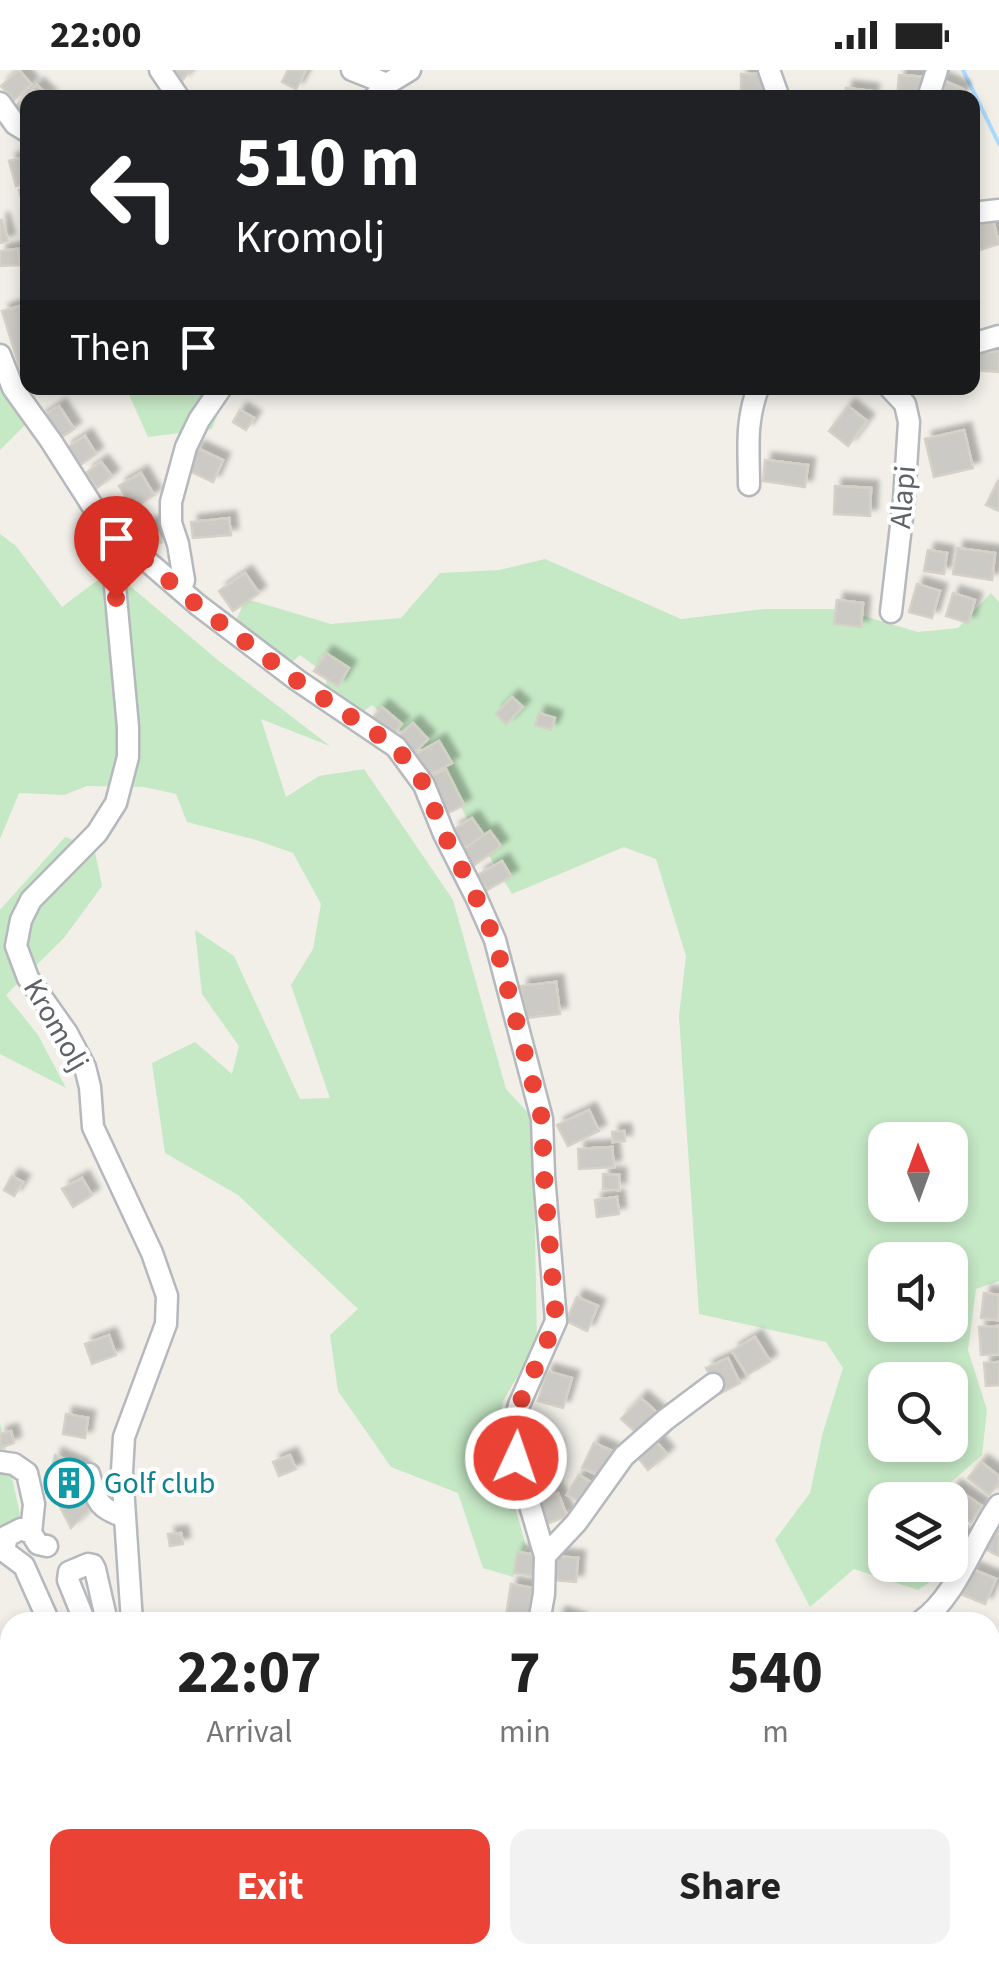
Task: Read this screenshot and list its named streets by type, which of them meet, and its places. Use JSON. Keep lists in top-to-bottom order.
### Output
{
  "streets": {
    "street": ["Alapi", "Kromolj"]
  },
  "places": {
    "building": ["Golf club"]
  },
  "north": "top",
  "page": {
    "status": "22:00",
    "turn": ["510 m", "Kromolj"],
    "then": "Then",
    "eta": [
      "22:07",
      "Arrival",
      "7",
      "min",
      "540",
      "m"
    ],
    "buttons": ["Exit", "Share"]
  }
}
